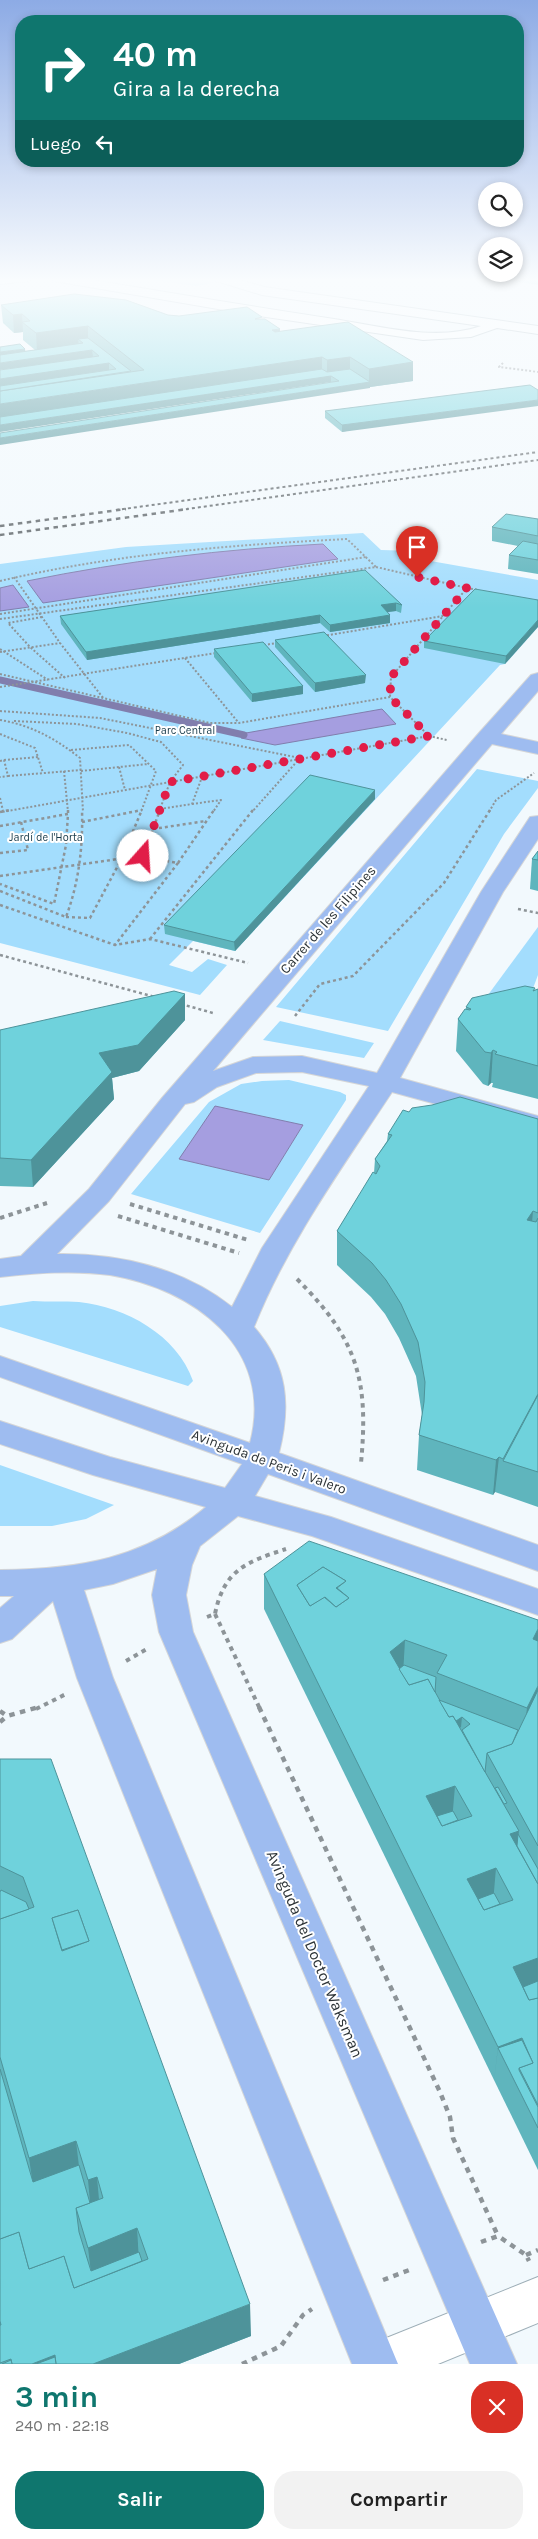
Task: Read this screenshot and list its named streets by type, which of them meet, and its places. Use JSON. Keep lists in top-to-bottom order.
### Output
{
  "streets": {
    "main road": ["Carrer de les Filipines", "Avinguda de Peris i Valero", "Avinguda del Doctor Waksman"]
  },
  "parks": ["Parc Central", "Jardí de l'Horta"],
  "page": {
    "turn": ["40 m", "Gira a la derecha"],
    "then": "Luego",
    "heading": ["3 min", "240 m · 22:18"],
    "buttons": ["Salir", "Compartir"]
  }
}
